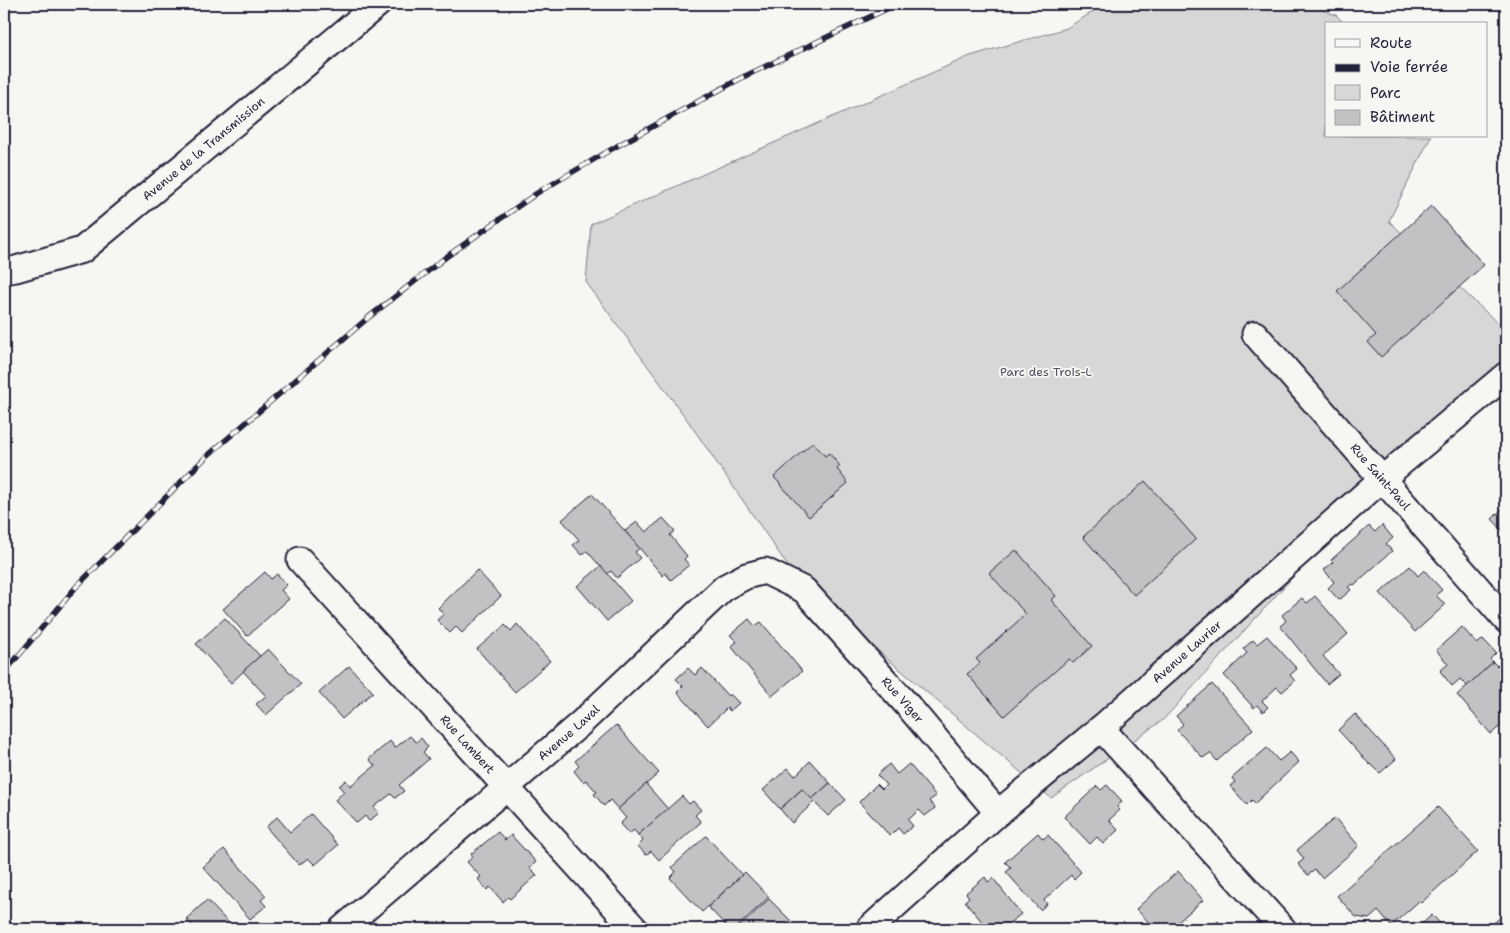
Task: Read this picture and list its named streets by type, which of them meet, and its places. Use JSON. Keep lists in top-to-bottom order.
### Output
{
  "streets": {
    "street": [
      "Avenue de la Transmission",
      "Rue Saint-Paul",
      "Avenue Laurier",
      "Rue Viger",
      "Avenue Laval",
      "Rue Lambert"
    ]
  },
  "crossings": [
    ["Rue Saint-Paul", "Avenue Laurier"],
    ["Avenue Laurier", "Rue Viger"],
    ["Rue Viger", "Avenue Laval"],
    ["Avenue Laval", "Rue Lambert"]
  ],
  "parks": ["Parc des Trois-L"],
  "legend": [
    "Route",
    "Voie ferrée",
    "Parc",
    "Bâtiment"
  ]
}
